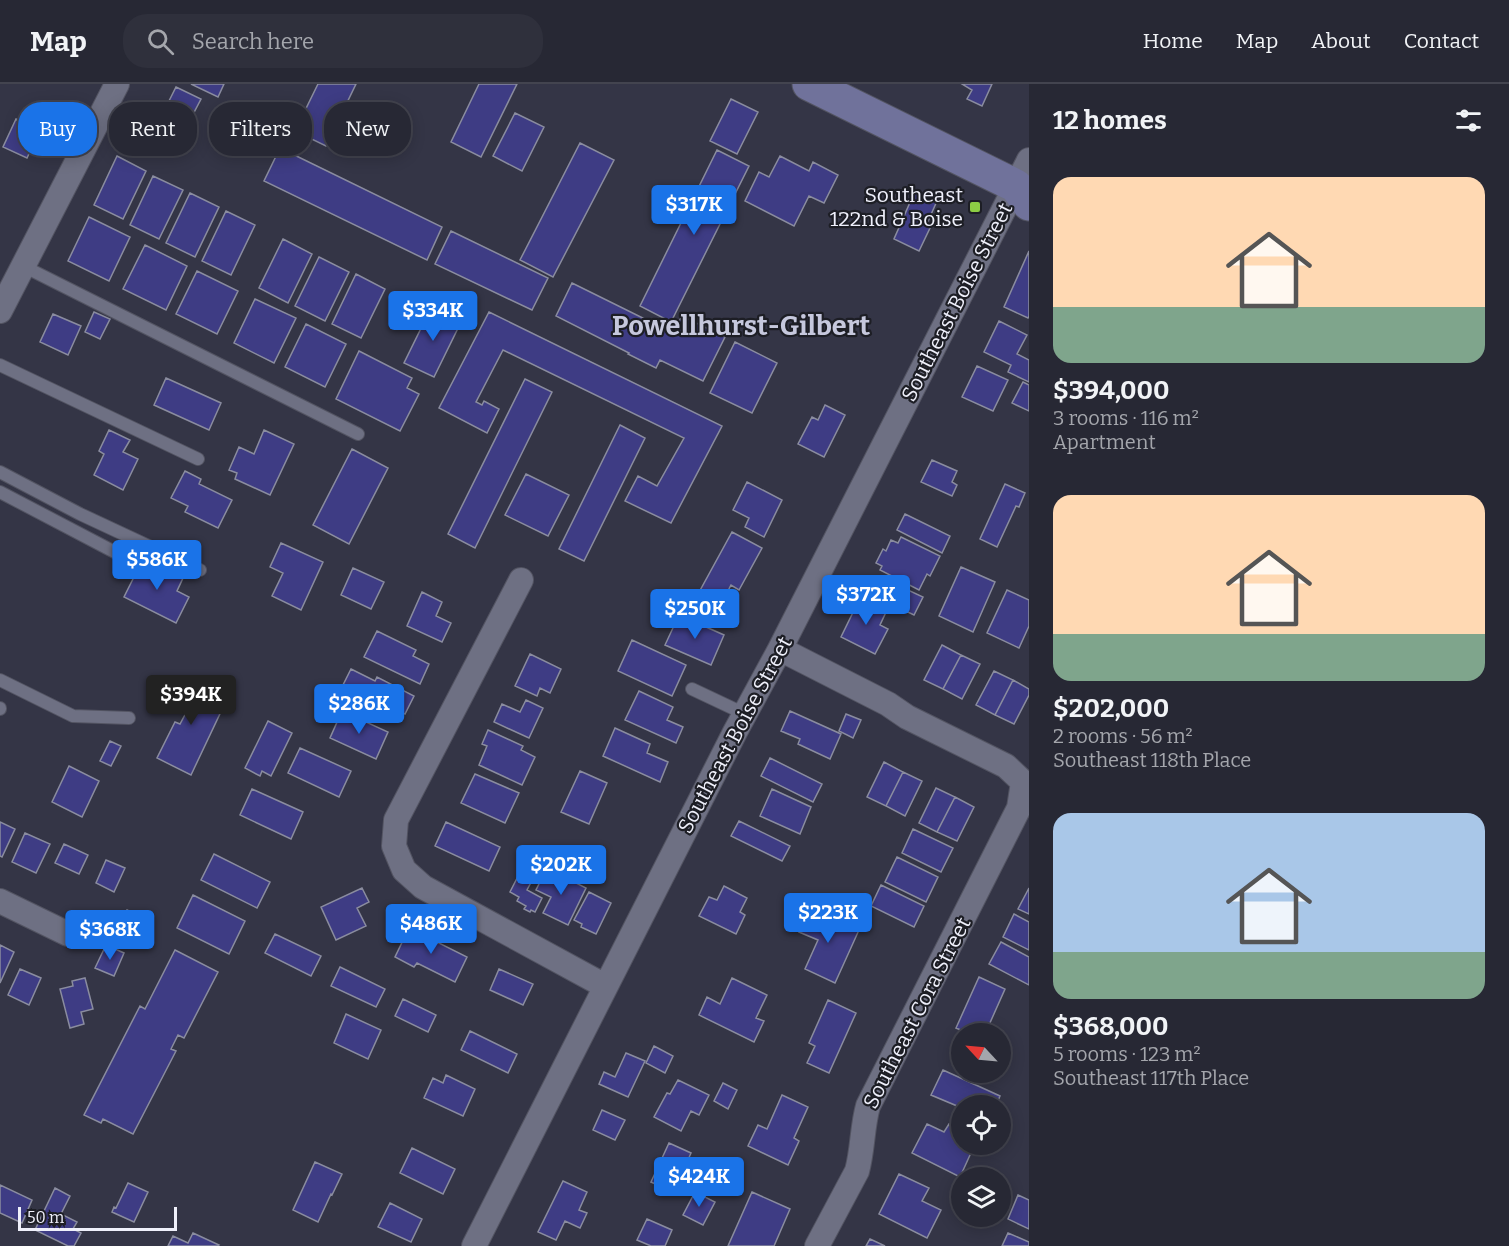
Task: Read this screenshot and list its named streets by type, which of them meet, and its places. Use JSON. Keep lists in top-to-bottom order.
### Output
{
  "streets": {
    "street": ["Southeast Boise Street", "Southeast Cora Street"]
  },
  "crossings": [
    ["Southeast Boise Street", "Southeast Cora Street"]
  ],
  "districts": ["Powellhurst-Gilbert"],
  "places": {
    "transit": ["Southeast 122nd & Boise"]
  },
  "scale_bar": "50 m",
  "north": "top left",
  "page": {
    "header": "Map",
    "search": "Search here",
    "nav": [
      "Home",
      "Map",
      "About",
      "Contact"
    ],
    "heading": "12 homes",
    "chip": [
      "Buy",
      "Rent",
      "Filters",
      "New"
    ],
    "list": [
      {
        "name": "$394,000",
        "note": "3 rooms · 116 m² · Apartment"
      },
      {
        "name": "$202,000",
        "note": "2 rooms · 56 m² · Southeast 118th Place"
      },
      {
        "name": "$368,000",
        "note": "5 rooms · 123 m² · Southeast 117th Place"
      }
    ],
    "price": [
      "$317K",
      "$334K",
      "$586K",
      "$372K",
      "$250K",
      "$394K",
      "$286K",
      "$202K",
      "$223K",
      "$486K",
      "$368K",
      "$424K"
    ],
    "scale": "50 m"
  }
}
